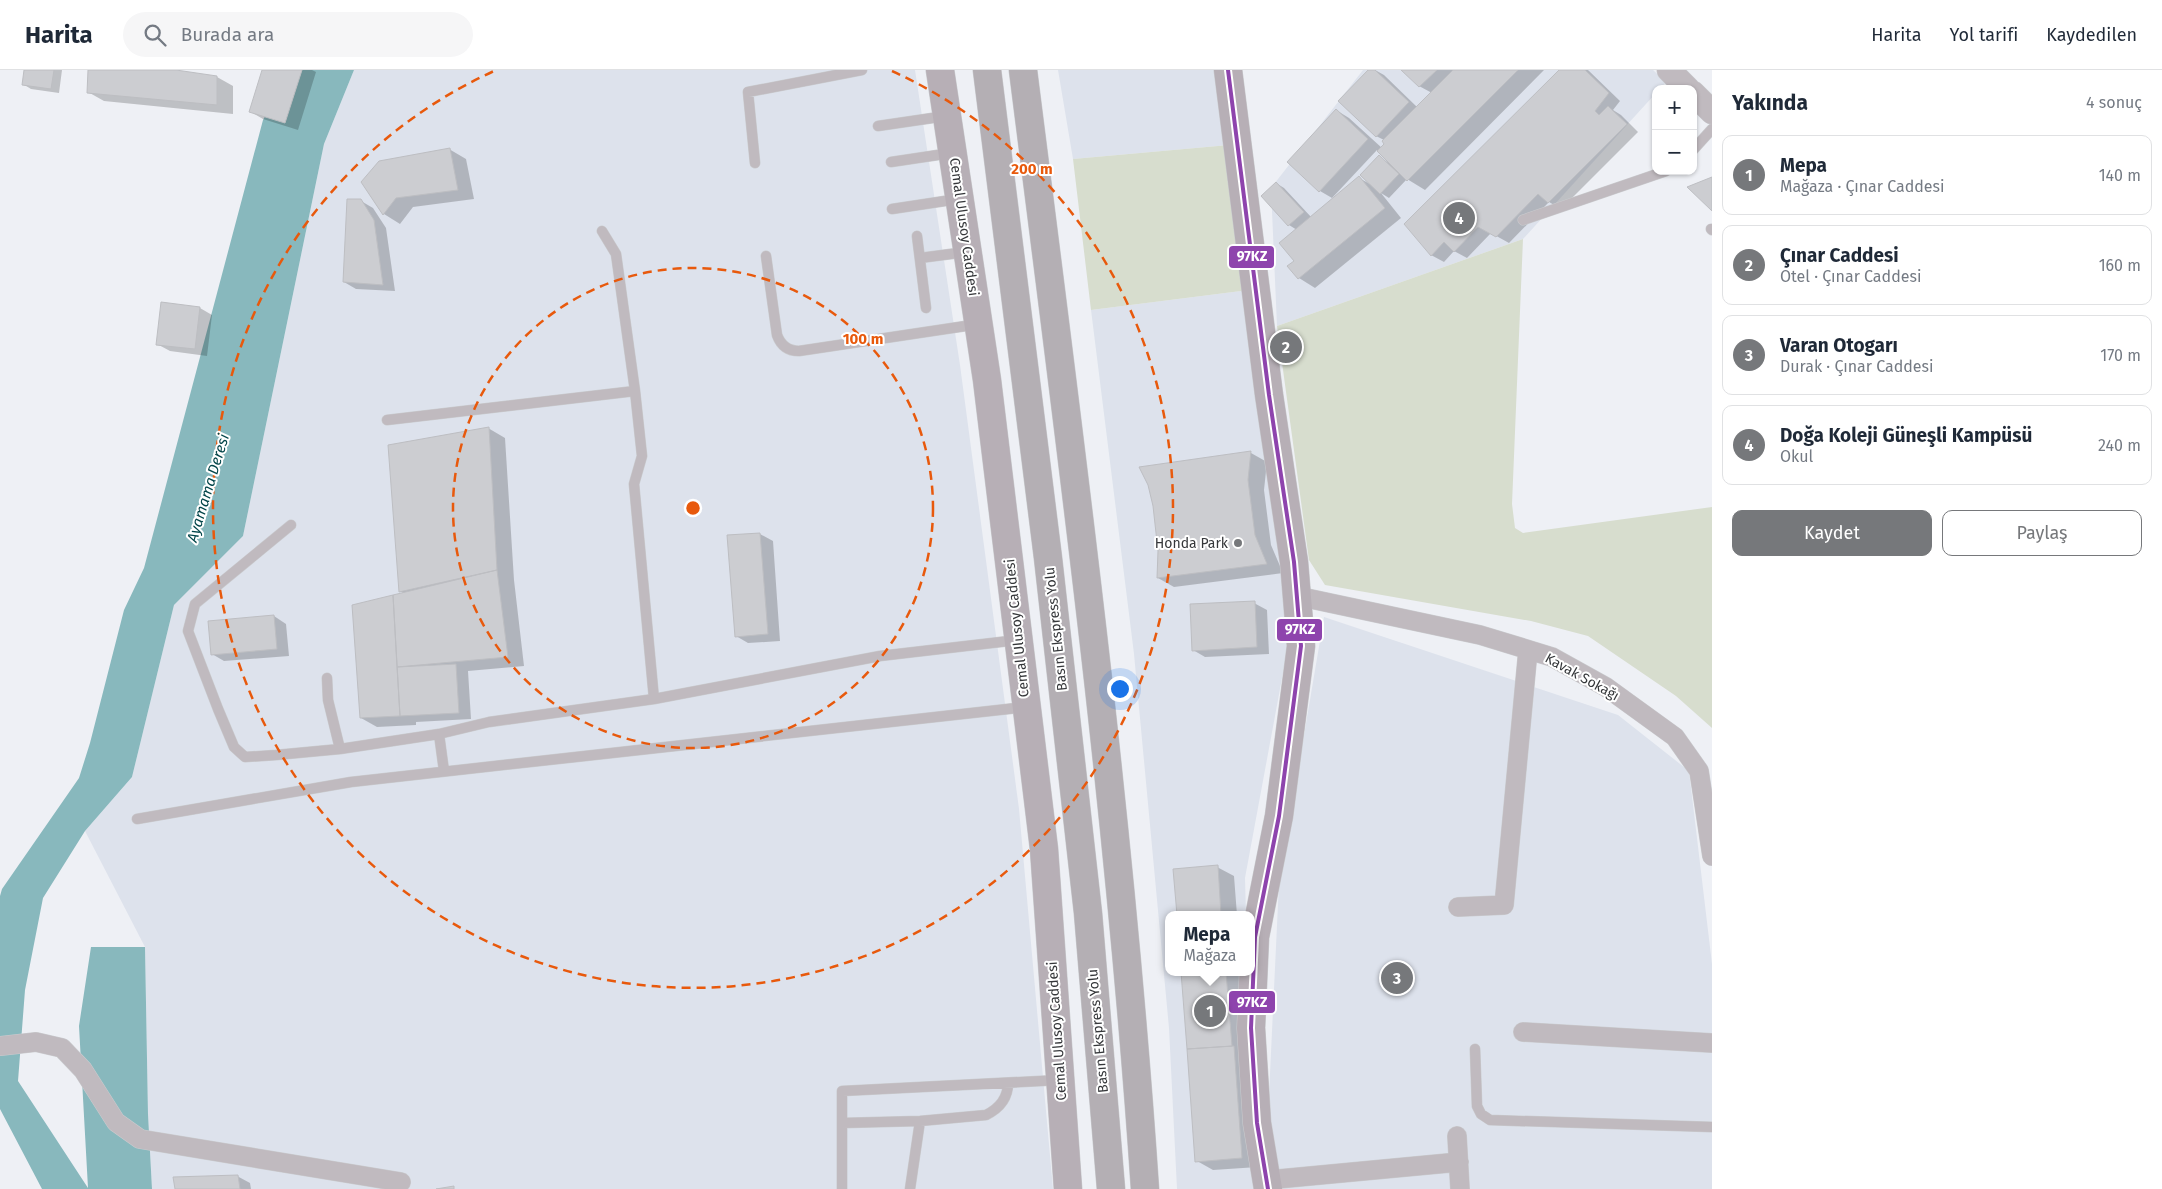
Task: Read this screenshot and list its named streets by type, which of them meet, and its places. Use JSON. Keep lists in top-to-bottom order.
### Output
{
  "streets": {
    "highway": ["Basın Ekspress Yolu"],
    "main road": ["Cemal Ulusoy Caddesi"],
    "street": ["Kavak Sokağı"]
  },
  "water": ["Ayamama Deresi"],
  "places": ["Honda Park"],
  "lines": ["transit line 97KZ"],
  "page": {
    "header": "Harita",
    "search": "Burada ara",
    "nav": ["Harita", "Yol tarifi", "Kaydedilen"],
    "heading": ["Yakında", "4 sonuç"],
    "map_buttons": ["+", "−"],
    "list": [
      {
        "mark": "1",
        "name": "Mepa",
        "note": "Mağaza · Çınar Caddesi",
        "value": "140 m"
      },
      {
        "mark": "2",
        "name": "Çınar Caddesi",
        "note": "Otel · Çınar Caddesi",
        "value": "160 m"
      },
      {
        "mark": "3",
        "name": "Varan Otogarı",
        "note": "Durak · Çınar Caddesi",
        "value": "170 m"
      },
      {
        "mark": "4",
        "name": "Doğa Koleji Güneşli Kampüsü",
        "note": "Okul",
        "value": "240 m"
      }
    ],
    "pins": [
      "4",
      "2",
      "3",
      "1"
    ],
    "buttons": ["Kaydet", "Paylaş"],
    "popup": ["Mepa", "Mağaza"]
  },
  "rings": ["200 m", "100 m"]
}
